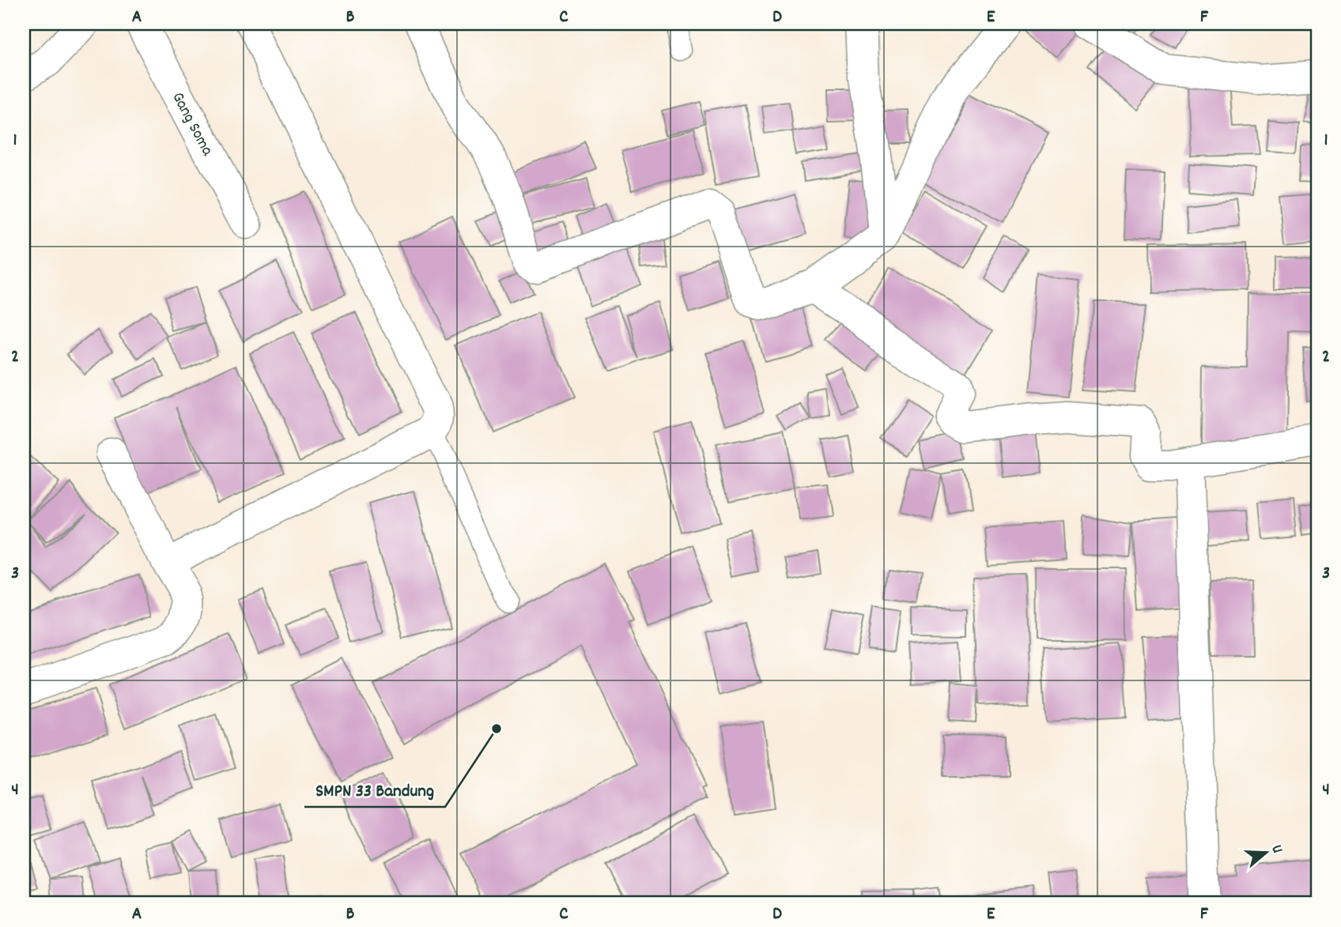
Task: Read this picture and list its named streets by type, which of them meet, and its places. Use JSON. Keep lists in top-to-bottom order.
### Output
{
  "streets": {
    "street": ["Gang Soma"]
  },
  "places": ["SMPN 33 Bandung"],
  "north": "right",
  "grid": {
    "columns": [
      "A",
      "B",
      "C",
      "D",
      "E",
      "F"
    ],
    "rows": [
      "1",
      "2",
      "3",
      "4"
    ]
  }
}
